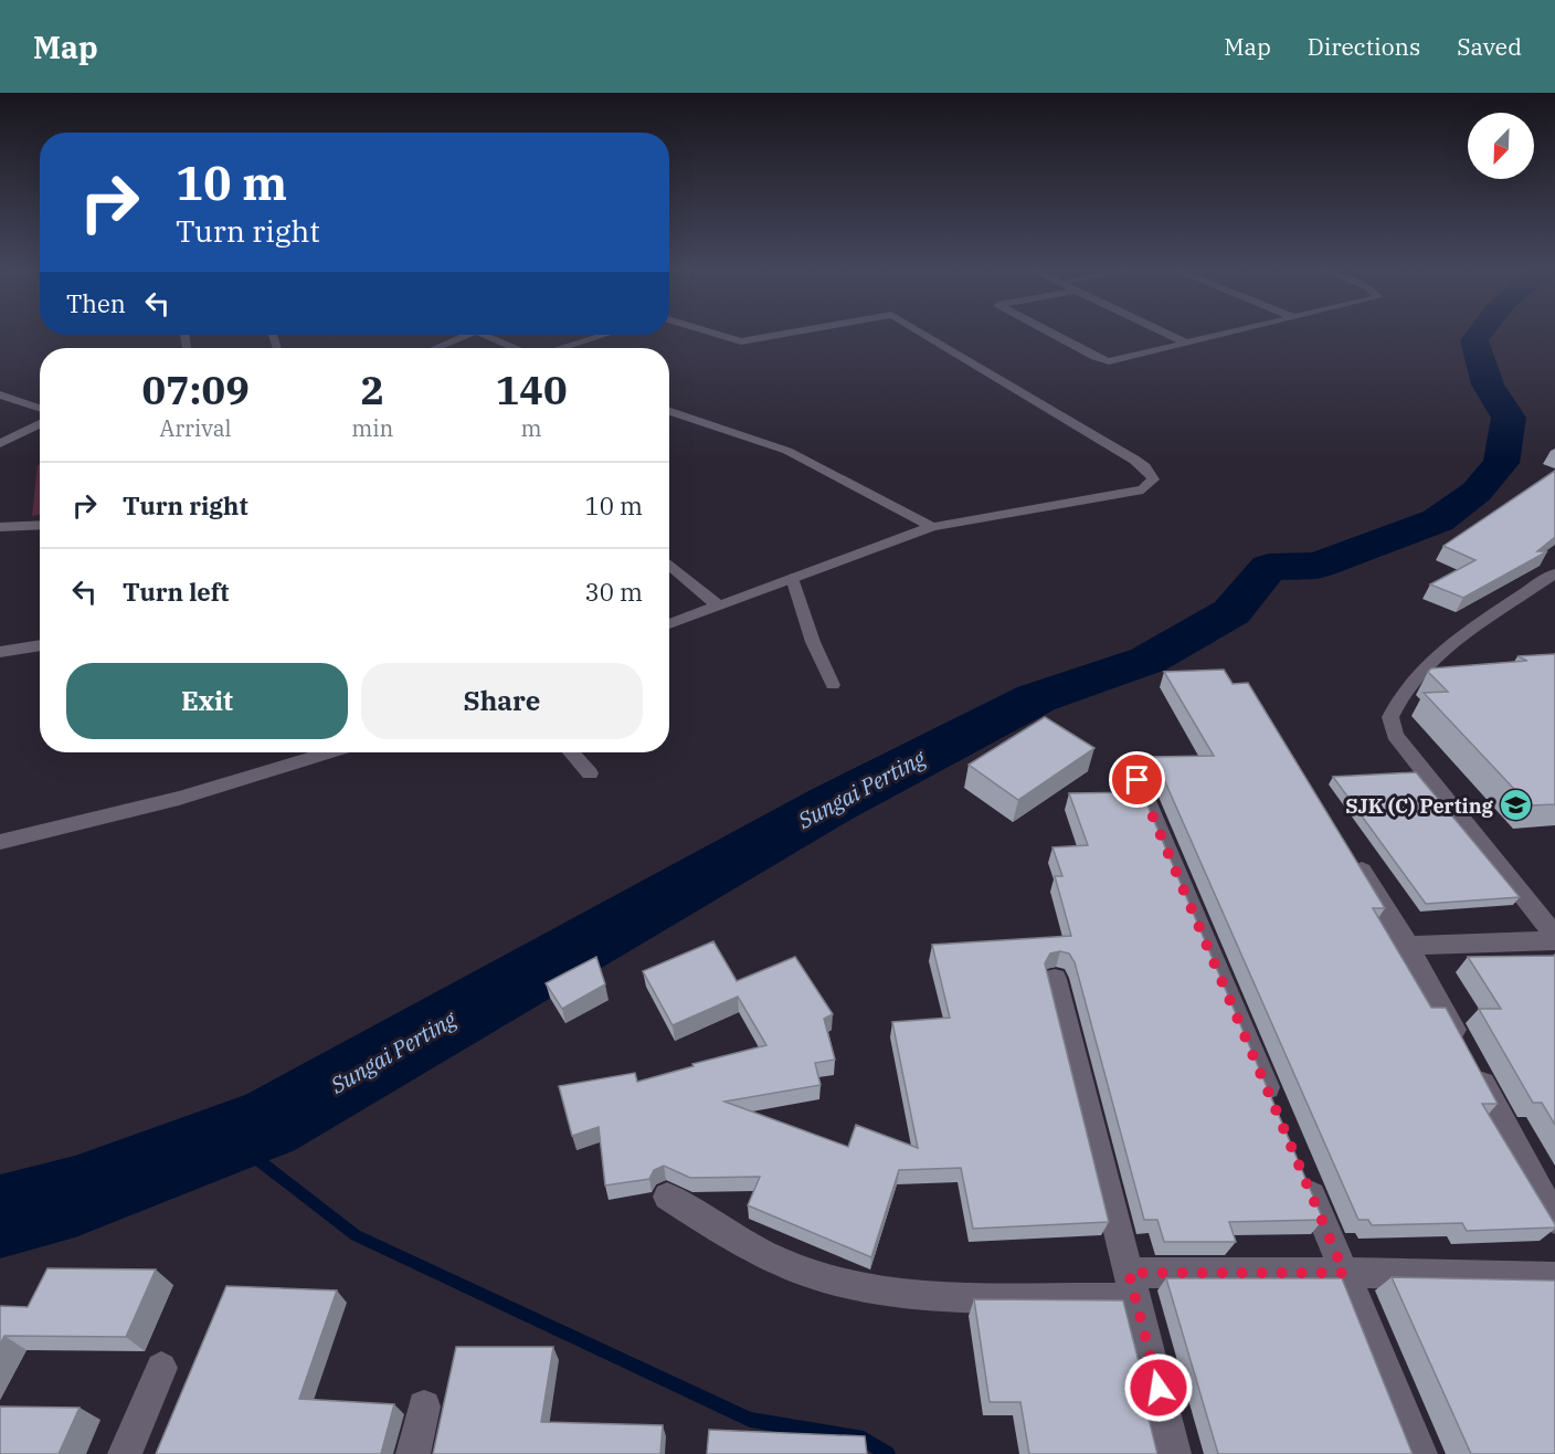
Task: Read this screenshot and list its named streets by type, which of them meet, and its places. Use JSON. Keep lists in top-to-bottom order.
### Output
{
  "water": ["Sungai Perting"],
  "places": {
    "school or university": ["SJK (C) Perting"]
  },
  "north": "bottom left",
  "page": {
    "header": "Map",
    "nav": ["Map", "Directions", "Saved"],
    "turn": ["10 m", "Turn right"],
    "then": "Then",
    "eta": [
      "07:09",
      "Arrival",
      "2",
      "min",
      "140",
      "m"
    ],
    "list": [
      {
        "name": "Turn right",
        "value": "10 m"
      },
      {
        "name": "Turn left",
        "value": "30 m"
      }
    ],
    "buttons": ["Exit", "Share"]
  }
}
